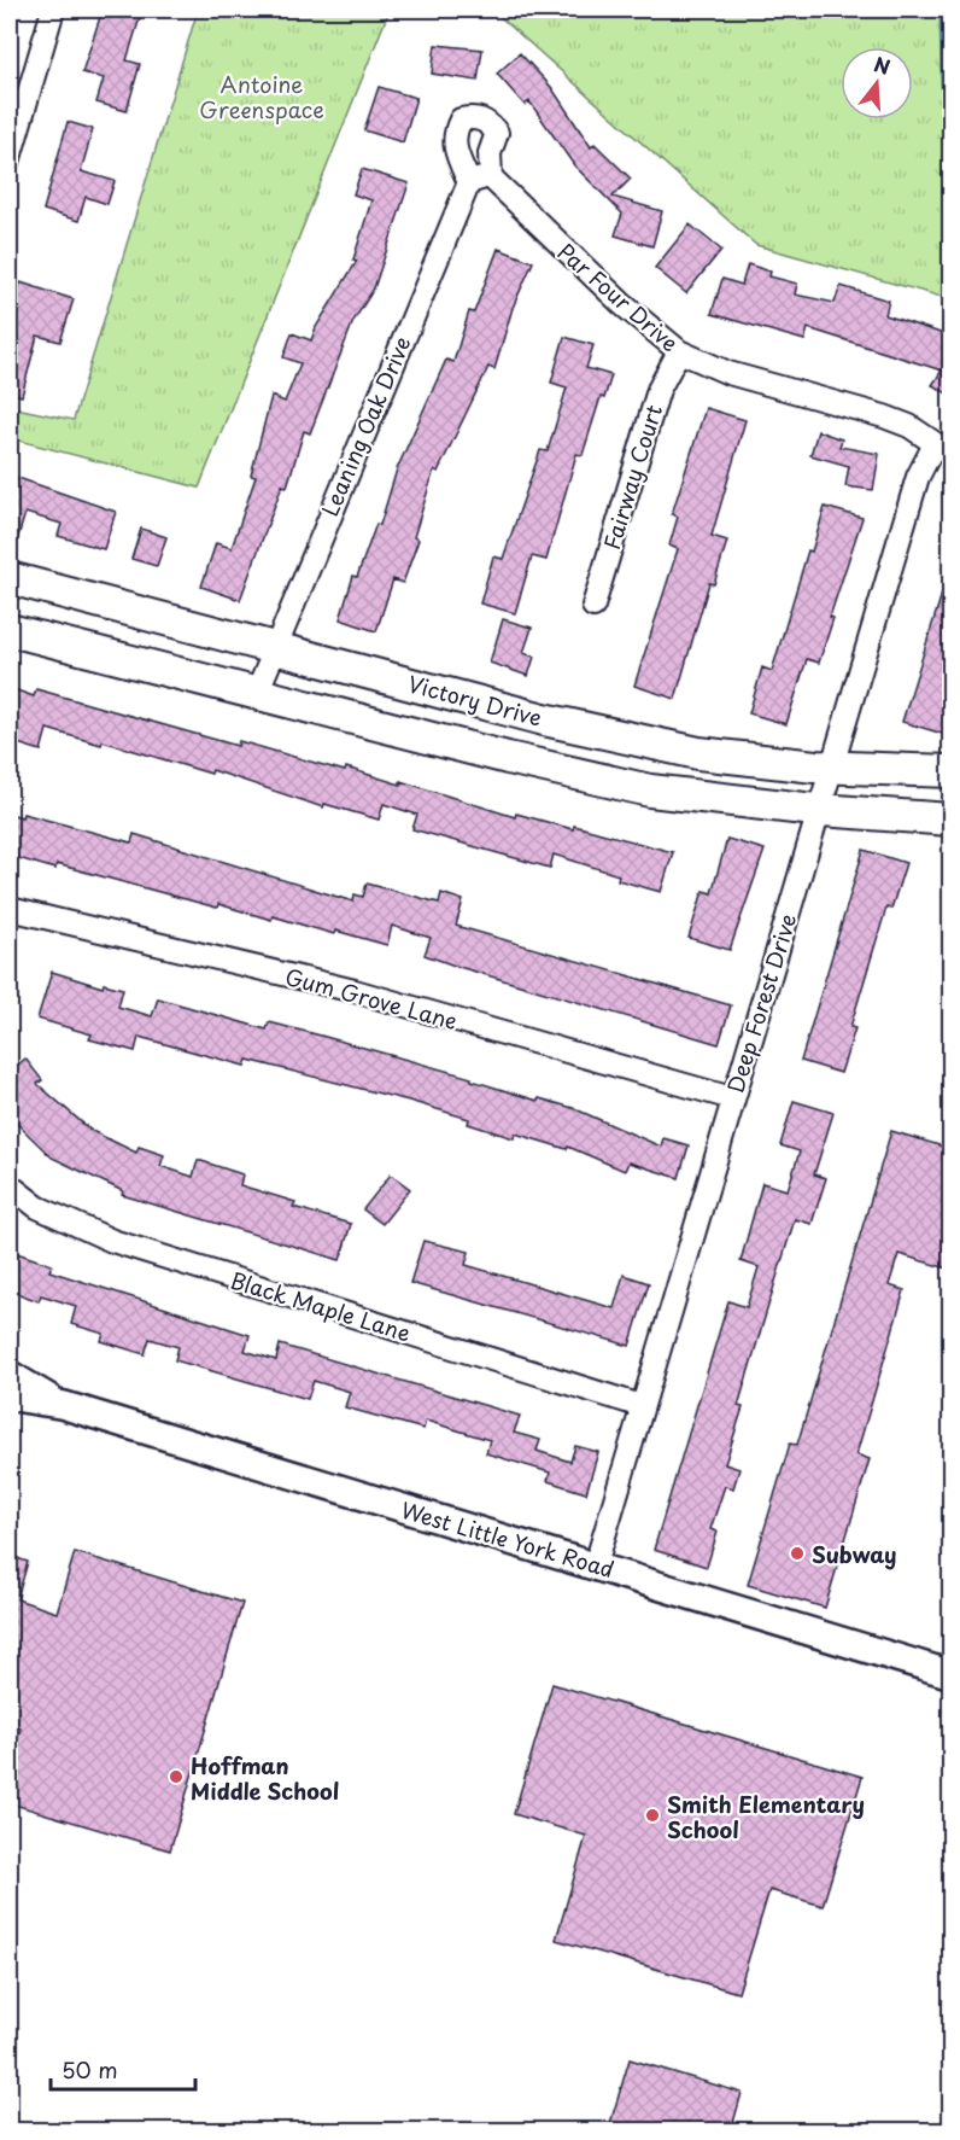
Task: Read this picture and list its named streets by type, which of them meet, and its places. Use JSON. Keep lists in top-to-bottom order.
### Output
{
  "streets": {
    "main road": ["Victory Drive"],
    "street": [
      "Par Four Drive",
      "Leaning Oak Drive",
      "Fairway Court",
      "Gum Grove Lane",
      "Deep Forest Drive",
      "Black Maple Lane",
      "West Little York Road"
    ]
  },
  "crossings": [
    ["Par Four Drive", "Fairway Court"],
    ["Par Four Drive", "Deep Forest Drive"],
    ["Leaning Oak Drive", "Victory Drive"],
    ["Victory Drive", "Deep Forest Drive"],
    ["Gum Grove Lane", "Deep Forest Drive"],
    ["Deep Forest Drive", "Black Maple Lane"],
    ["Deep Forest Drive", "West Little York Road"]
  ],
  "parks": ["Antoine Greenspace"],
  "places": ["Subway", "Hoffman Middle School", "Smith Elementary School"],
  "scale_bar": "50 m",
  "north": "top"
}
